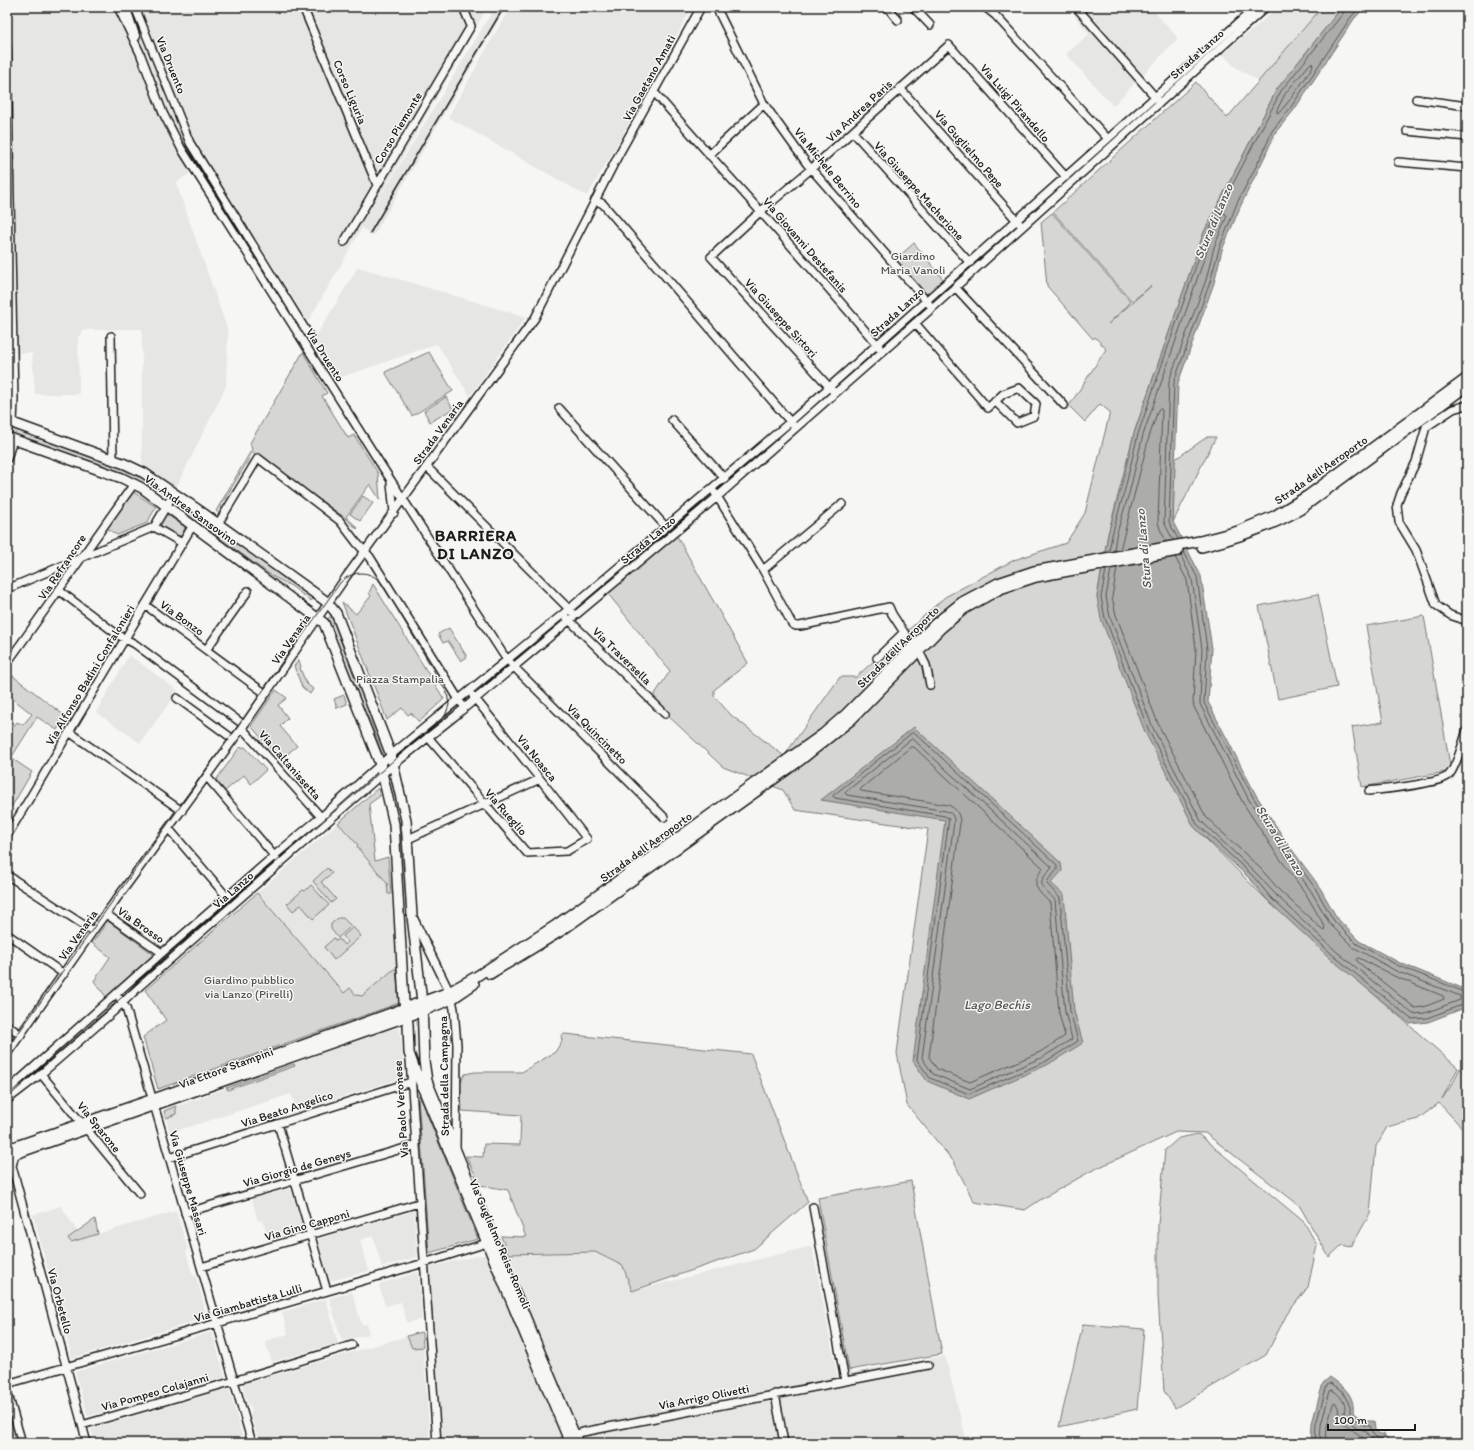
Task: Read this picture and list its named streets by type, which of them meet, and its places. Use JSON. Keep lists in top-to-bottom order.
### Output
{
  "streets": {
    "main road": [
      "Strada dell'Aeroporto",
      "Via Andrea Sansovino",
      "Via Ettore Stampini",
      "Via Paolo Veronese",
      "Via Guglielmo Reiss Romoli"
    ],
    "street": [
      "Strada Lanzo",
      "Via Druento",
      "Via Gaetano Amati",
      "Corso Liguria",
      "Via Luigi Pirandello",
      "Via Andrea Paris",
      "Corso Piemonte",
      "Via Guglielmo Pepe",
      "Via Michele Berrino",
      "Via Giuseppe Macherione",
      "Via Giovanni Destefanis",
      "Via Giuseppe Sirtori",
      "Strada Venaria",
      "Via Refrancore",
      "Via Bonzo",
      "Via Venaria",
      "Via Traversella",
      "Via Alfonso Badini Confalonieri",
      "Via Quincinetto",
      "Via Noasca",
      "Via Caltanissetta",
      "Via Rueglio",
      "Via Lanzo",
      "Via Brosso",
      "Strada della Campagna",
      "Via Beato Angelico",
      "Via Sparone",
      "Via Giorgio de Geneys",
      "Via Giuseppe Massari",
      "Via Gino Capponi",
      "Via Orbetello",
      "Via Giambattista Lulli",
      "Via Pompeo Colajanni",
      "Via Arrigo Olivetti"
    ]
  },
  "crossings": [
    ["Strada Lanzo", "Via Druento"],
    ["Strada Lanzo", "Via Luigi Pirandello"],
    ["Strada Lanzo", "Via Guglielmo Pepe"],
    ["Strada Lanzo", "Via Michele Berrino"],
    ["Strada Lanzo", "Via Giuseppe Macherione"],
    ["Strada Lanzo", "Via Giovanni Destefanis"],
    ["Strada Lanzo", "Via Giuseppe Sirtori"],
    ["Strada Lanzo", "Via Traversella"],
    ["Strada Lanzo", "Via Quincinetto"],
    ["Strada Lanzo", "Via Noasca"],
    ["Strada Lanzo", "Via Lanzo"],
    ["Via Druento", "Strada Venaria"],
    ["Via Gaetano Amati", "Via Giovanni Destefanis"],
    ["Via Gaetano Amati", "Strada Venaria"],
    ["Corso Liguria", "Corso Piemonte"],
    ["Via Luigi Pirandello", "Via Andrea Paris"],
    ["Via Andrea Paris", "Via Guglielmo Pepe"],
    ["Via Andrea Paris", "Via Michele Berrino"],
    ["Via Andrea Paris", "Via Giuseppe Macherione"],
    ["Via Andrea Paris", "Via Giovanni Destefanis"],
    ["Via Andrea Paris", "Via Giuseppe Sirtori"],
    ["Strada Venaria", "Via Venaria"],
    ["Strada dell'Aeroporto", "Via Ettore Stampini"],
    ["Strada dell'Aeroporto", "Strada della Campagna"],
    ["Via Andrea Sansovino", "Via Refrancore"],
    ["Via Andrea Sansovino", "Via Venaria"],
    ["Via Andrea Sansovino", "Via Alfonso Badini Confalonieri"],
    ["Via Refrancore", "Via Caltanissetta"],
    ["Via Bonzo", "Via Venaria"],
    ["Via Bonzo", "Via Alfonso Badini Confalonieri"],
    ["Via Venaria", "Via Caltanissetta"],
    ["Via Venaria", "Via Brosso"],
    ["Via Alfonso Badini Confalonieri", "Via Caltanissetta"],
    ["Via Noasca", "Via Rueglio"],
    ["Via Noasca", "Via Lanzo"],
    ["Via Caltanissetta", "Via Lanzo"],
    ["Via Rueglio", "Via Lanzo"],
    ["Via Lanzo", "Via Brosso"],
    ["Via Lanzo", "Via Paolo Veronese"],
    ["Via Lanzo", "Via Sparone"],
    ["Via Lanzo", "Via Giuseppe Massari"],
    ["Via Ettore Stampini", "Strada della Campagna"],
    ["Via Ettore Stampini", "Via Paolo Veronese"],
    ["Via Ettore Stampini", "Via Sparone"],
    ["Via Ettore Stampini", "Via Giuseppe Massari"],
    ["Via Ettore Stampini", "Via Guglielmo Reiss Romoli"],
    ["Via Ettore Stampini", "Via Orbetello"],
    ["Strada della Campagna", "Via Guglielmo Reiss Romoli"],
    ["Via Beato Angelico", "Via Paolo Veronese"],
    ["Via Beato Angelico", "Via Giuseppe Massari"],
    ["Via Paolo Veronese", "Via Giorgio de Geneys"],
    ["Via Paolo Veronese", "Via Gino Capponi"],
    ["Via Paolo Veronese", "Via Guglielmo Reiss Romoli"],
    ["Via Paolo Veronese", "Via Giambattista Lulli"],
    ["Via Giorgio de Geneys", "Via Giuseppe Massari"],
    ["Via Giuseppe Massari", "Via Gino Capponi"],
    ["Via Giuseppe Massari", "Via Giambattista Lulli"],
    ["Via Giuseppe Massari", "Via Pompeo Colajanni"],
    ["Via Guglielmo Reiss Romoli", "Via Giambattista Lulli"],
    ["Via Guglielmo Reiss Romoli", "Via Arrigo Olivetti"],
    ["Via Orbetello", "Via Giambattista Lulli"],
    ["Via Orbetello", "Via Pompeo Colajanni"]
  ],
  "districts": ["BARRIERA DI LANZO"],
  "water": ["Stura di Lanzo", "Lago Bechis"],
  "parks": ["Giardino Maria Vanoli", "Piazza Stampalia", "Giardino pubblico via Lanzo (Pirelli)"],
  "scale_bar": "100 m"
}
